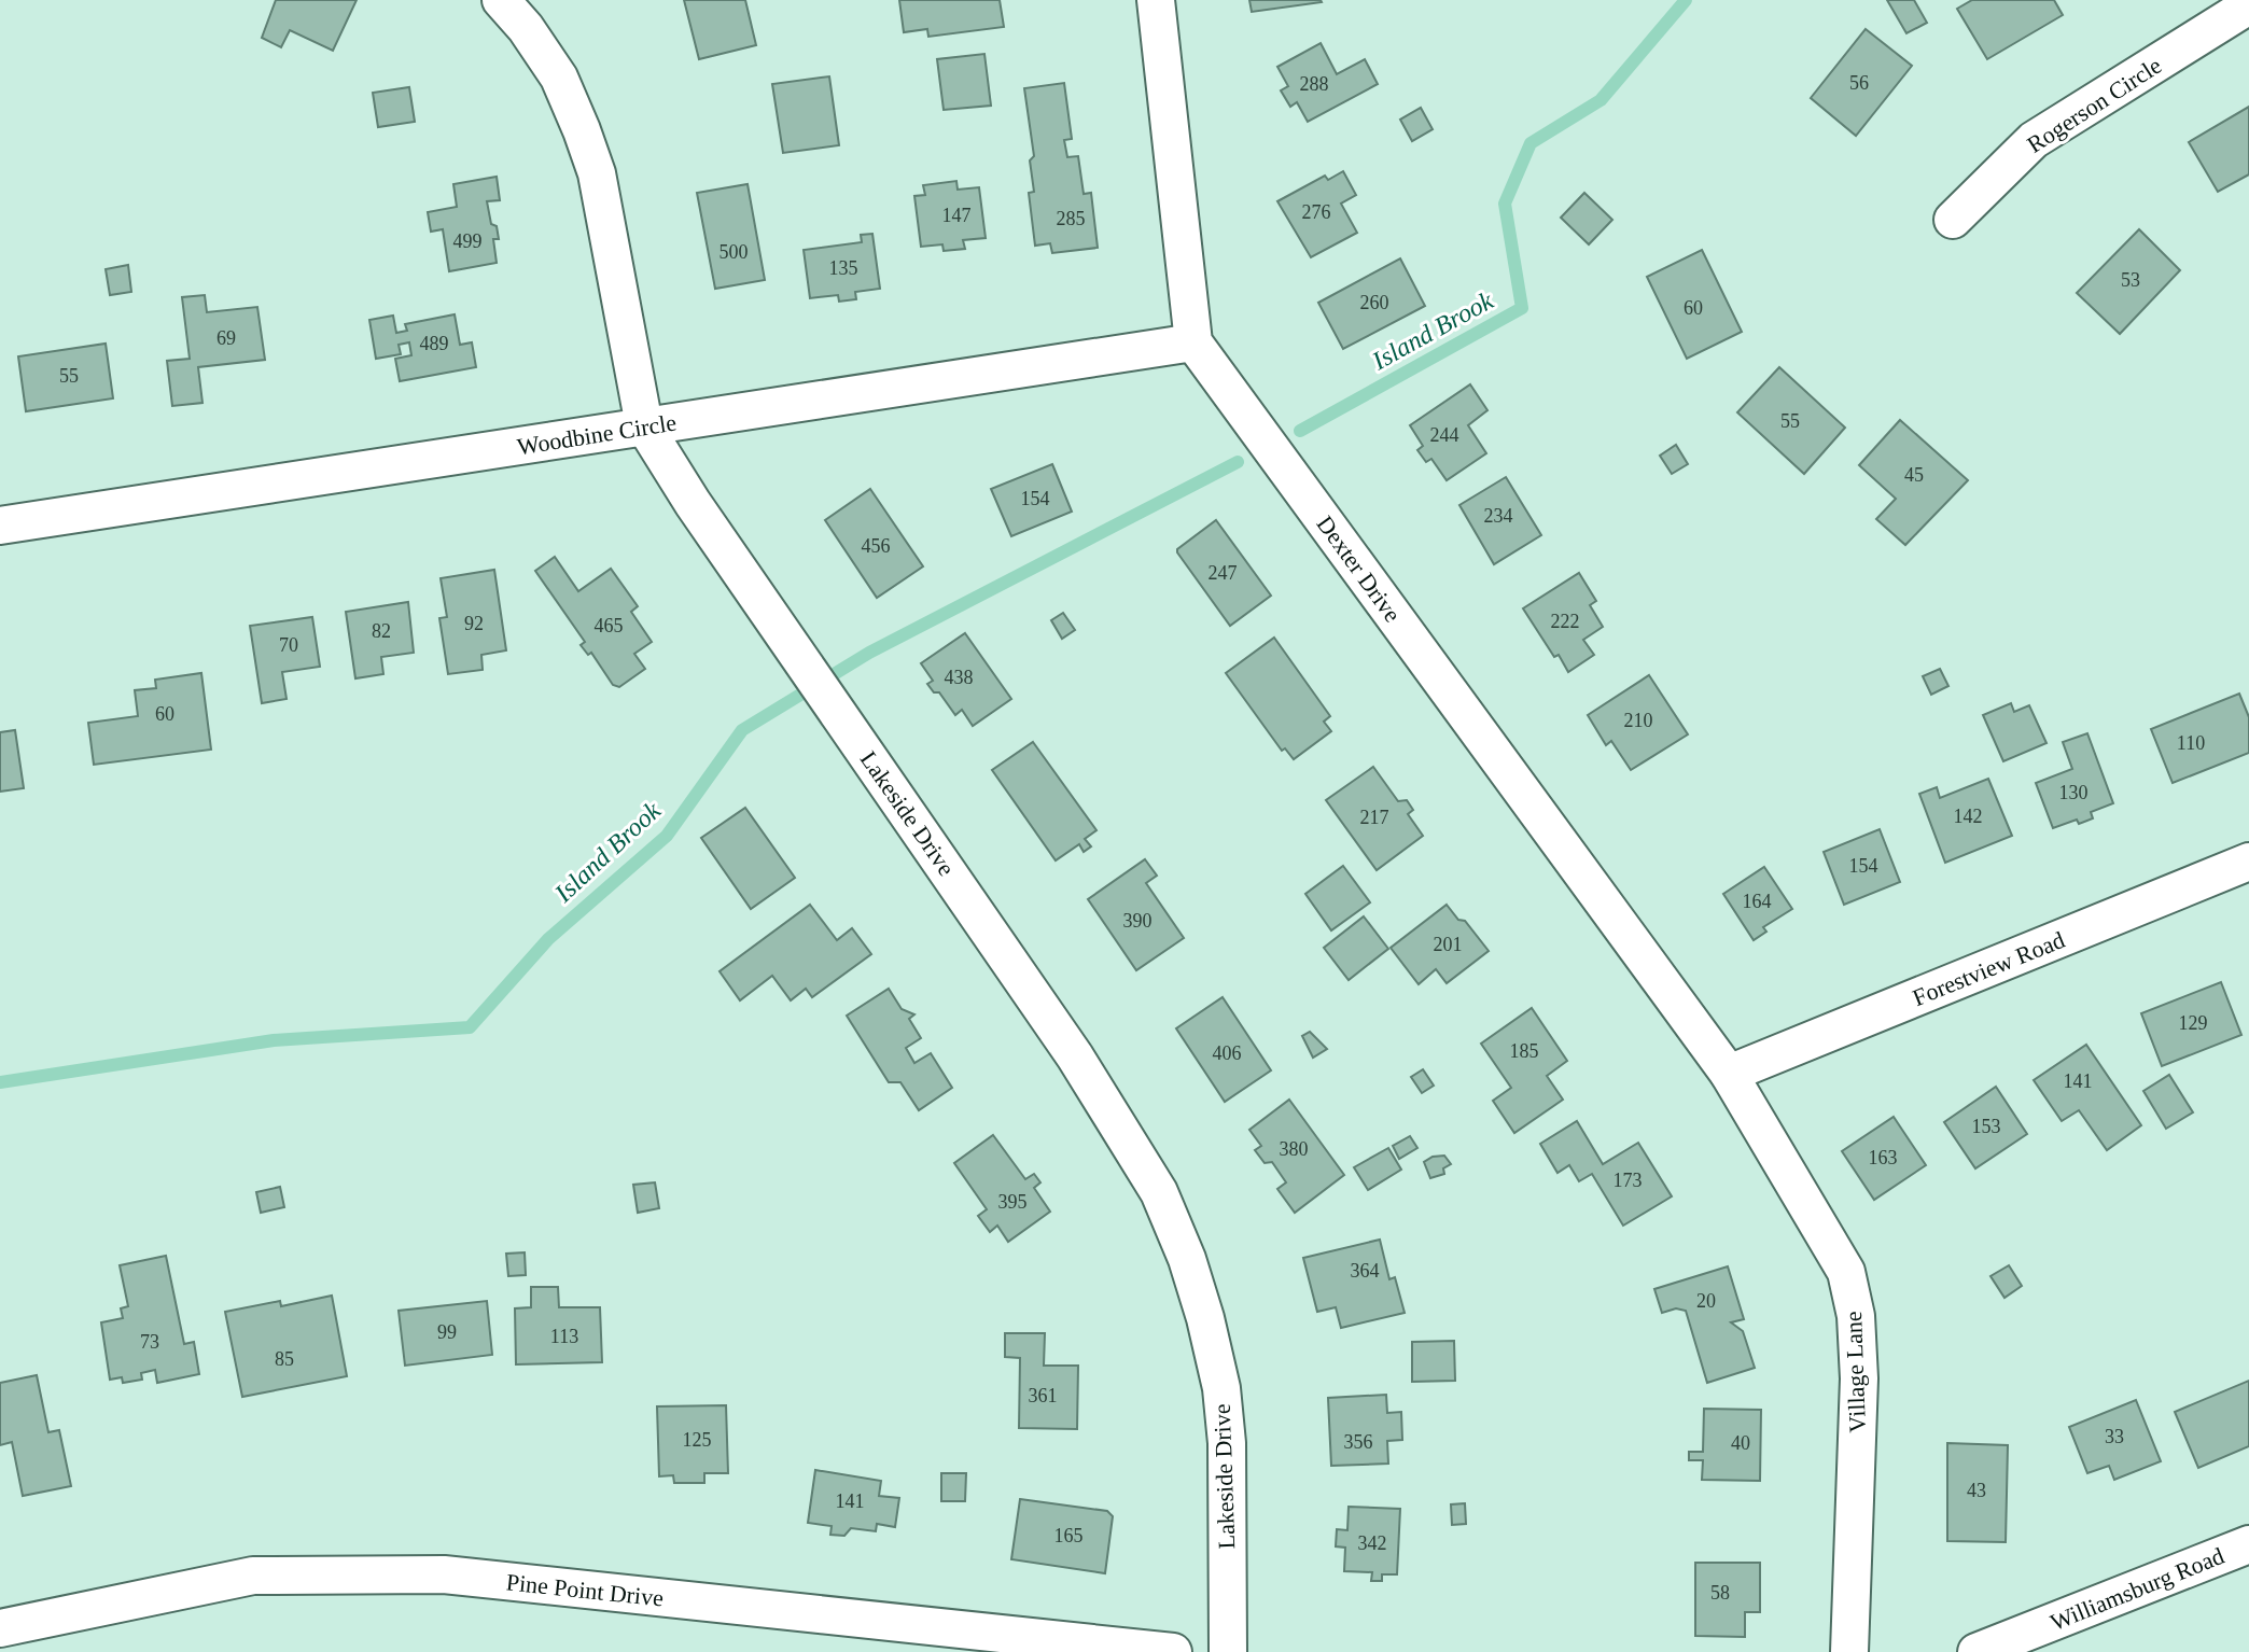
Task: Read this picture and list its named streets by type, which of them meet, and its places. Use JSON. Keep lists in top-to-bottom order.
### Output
{
  "streets": {
    "street": [
      "Rogerson Circle",
      "Woodbine Circle",
      "Dexter Drive",
      "Lakeside Drive",
      "Forestview Road",
      "Village Lane",
      "Williamsburg Road",
      "Pine Point Drive"
    ]
  },
  "crossings": [
    ["Woodbine Circle", "Dexter Drive"],
    ["Woodbine Circle", "Lakeside Drive"],
    ["Dexter Drive", "Forestview Road"],
    ["Dexter Drive", "Village Lane"],
    ["Forestview Road", "Village Lane"]
  ],
  "water": ["Island Brook"],
  "house_numbers": [
    "56",
    "288",
    "276",
    "147",
    "285",
    "499",
    "500",
    "135",
    "53",
    "260",
    "60",
    "69",
    "489",
    "55",
    "55",
    "244",
    "45",
    "154",
    "234",
    "456",
    "247",
    "222",
    "92",
    "465",
    "82",
    "70",
    "438",
    "60",
    "210",
    "110",
    "130",
    "142",
    "217",
    "154",
    "164",
    "390",
    "201",
    "129",
    "185",
    "406",
    "141",
    "153",
    "380",
    "163",
    "173",
    "395",
    "364",
    "20",
    "99",
    "113",
    "73",
    "85",
    "361",
    "33",
    "125",
    "356",
    "40",
    "43",
    "141",
    "165",
    "342",
    "58"
  ]
}
